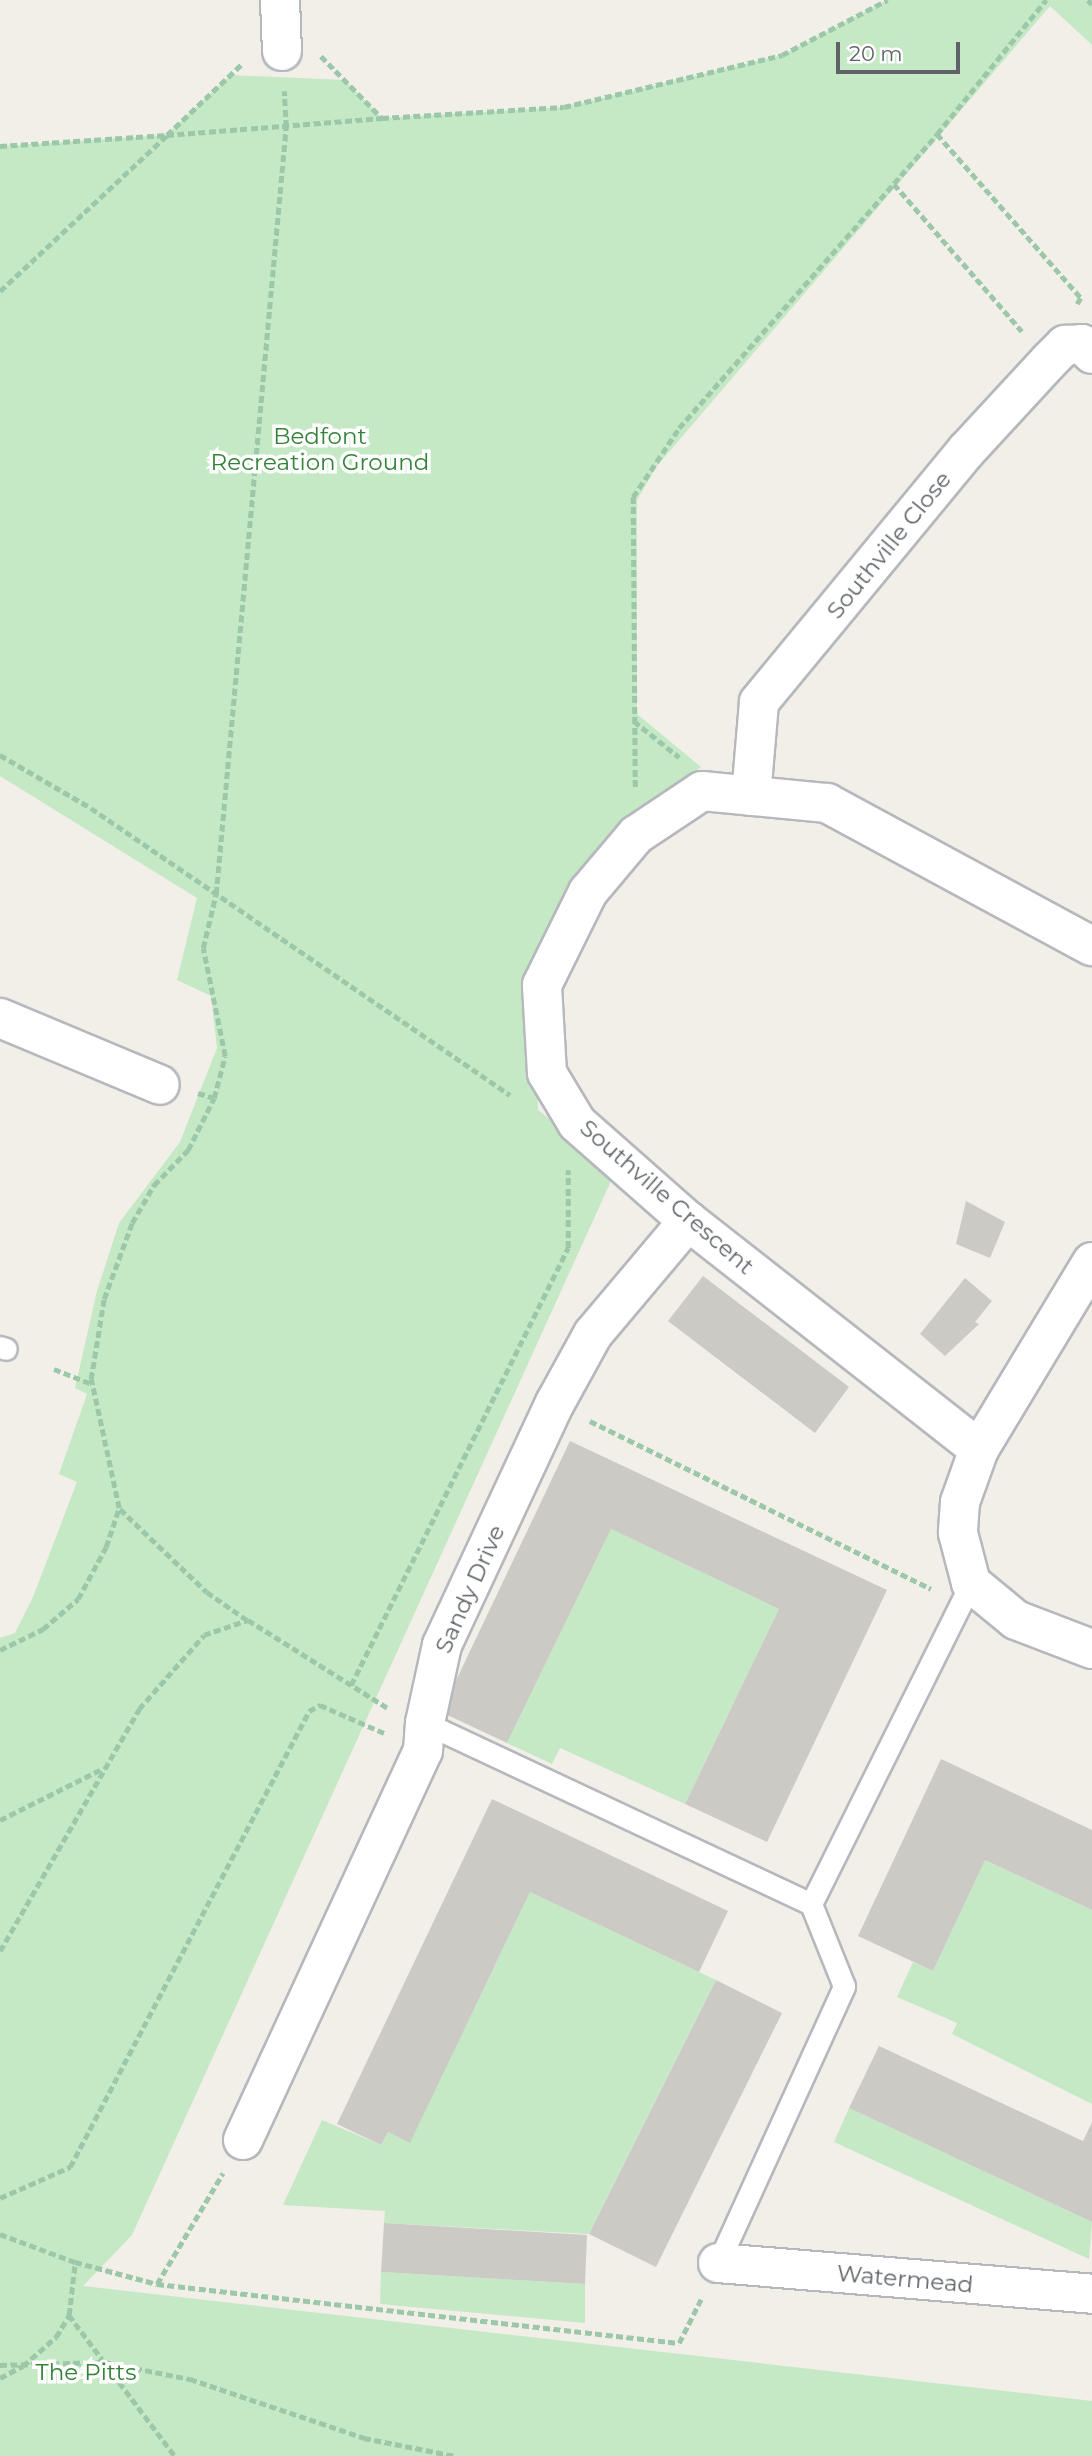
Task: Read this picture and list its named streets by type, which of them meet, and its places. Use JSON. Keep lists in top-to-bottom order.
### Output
{
  "streets": {
    "street": [
      "Southville Close",
      "Southville Crescent",
      "Sandy Drive",
      "Watermead"
    ]
  },
  "crossings": [
    ["Southville Crescent", "Sandy Drive"]
  ],
  "parks": ["Bedfont Recreation Ground", "The Pitts"],
  "scale_bar": "20 m"
}
